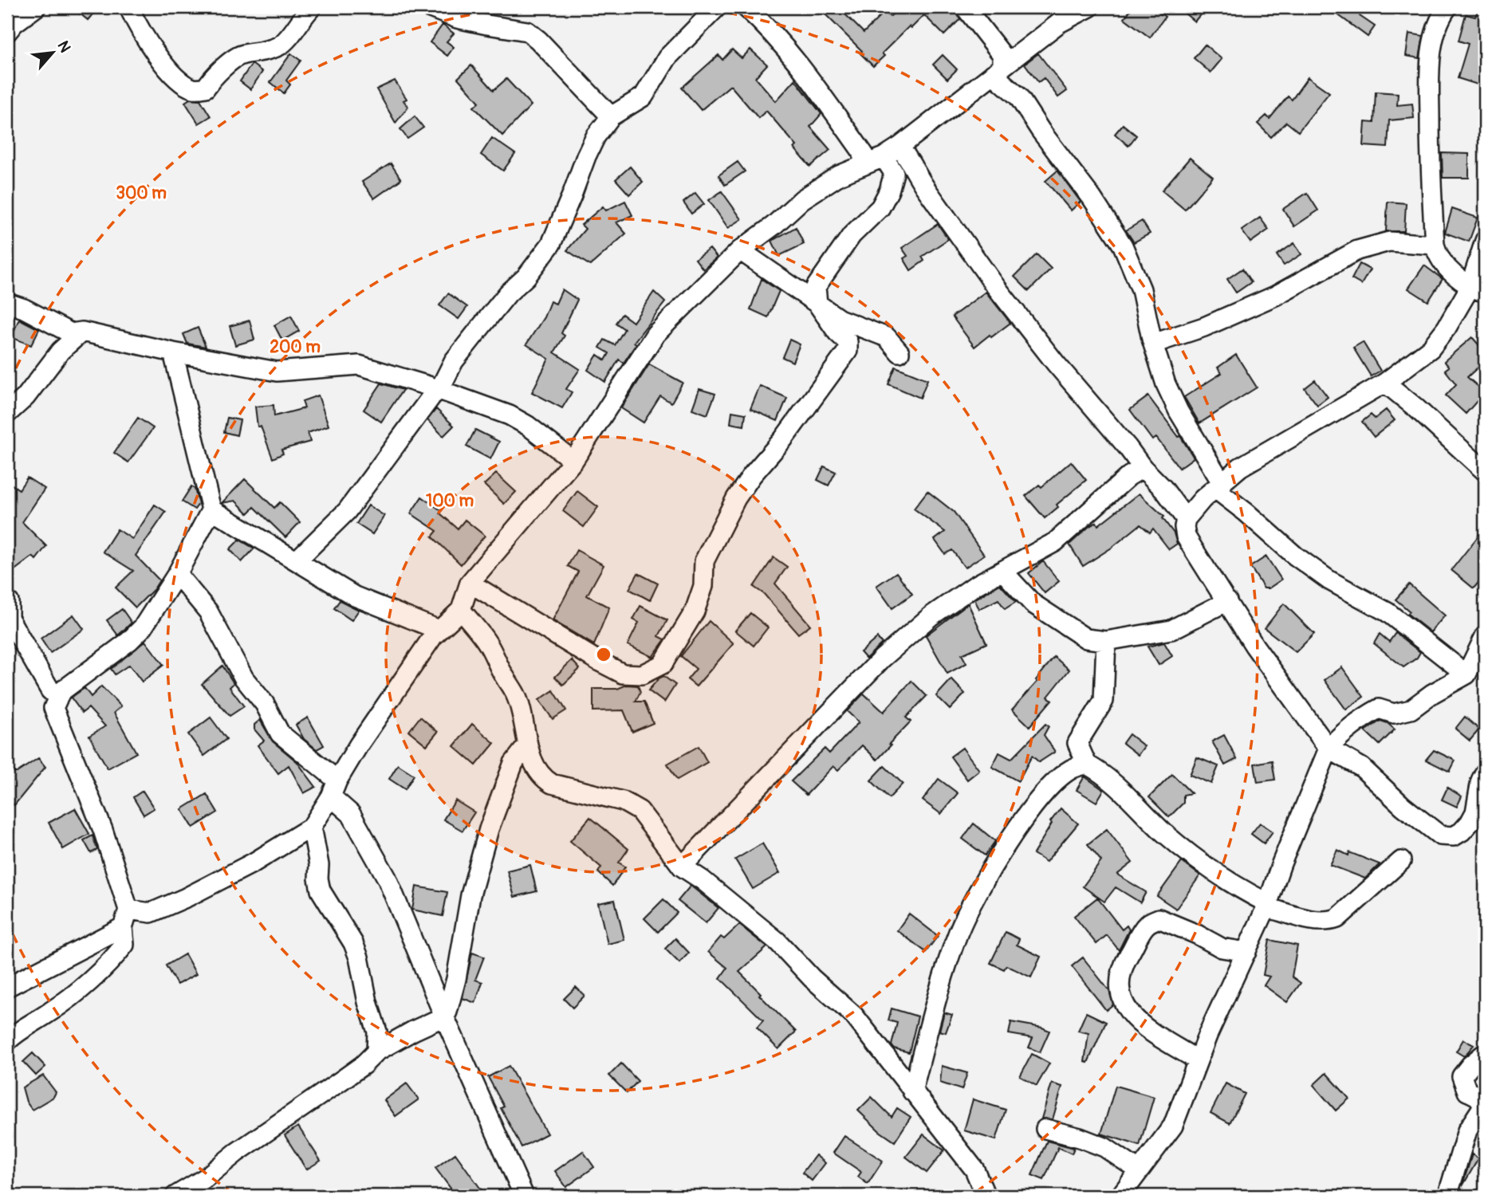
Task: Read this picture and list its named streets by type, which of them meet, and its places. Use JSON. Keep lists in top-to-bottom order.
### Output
{
  "north": "top right",
  "rings": ["300 m", "200 m", "100 m"]
}
